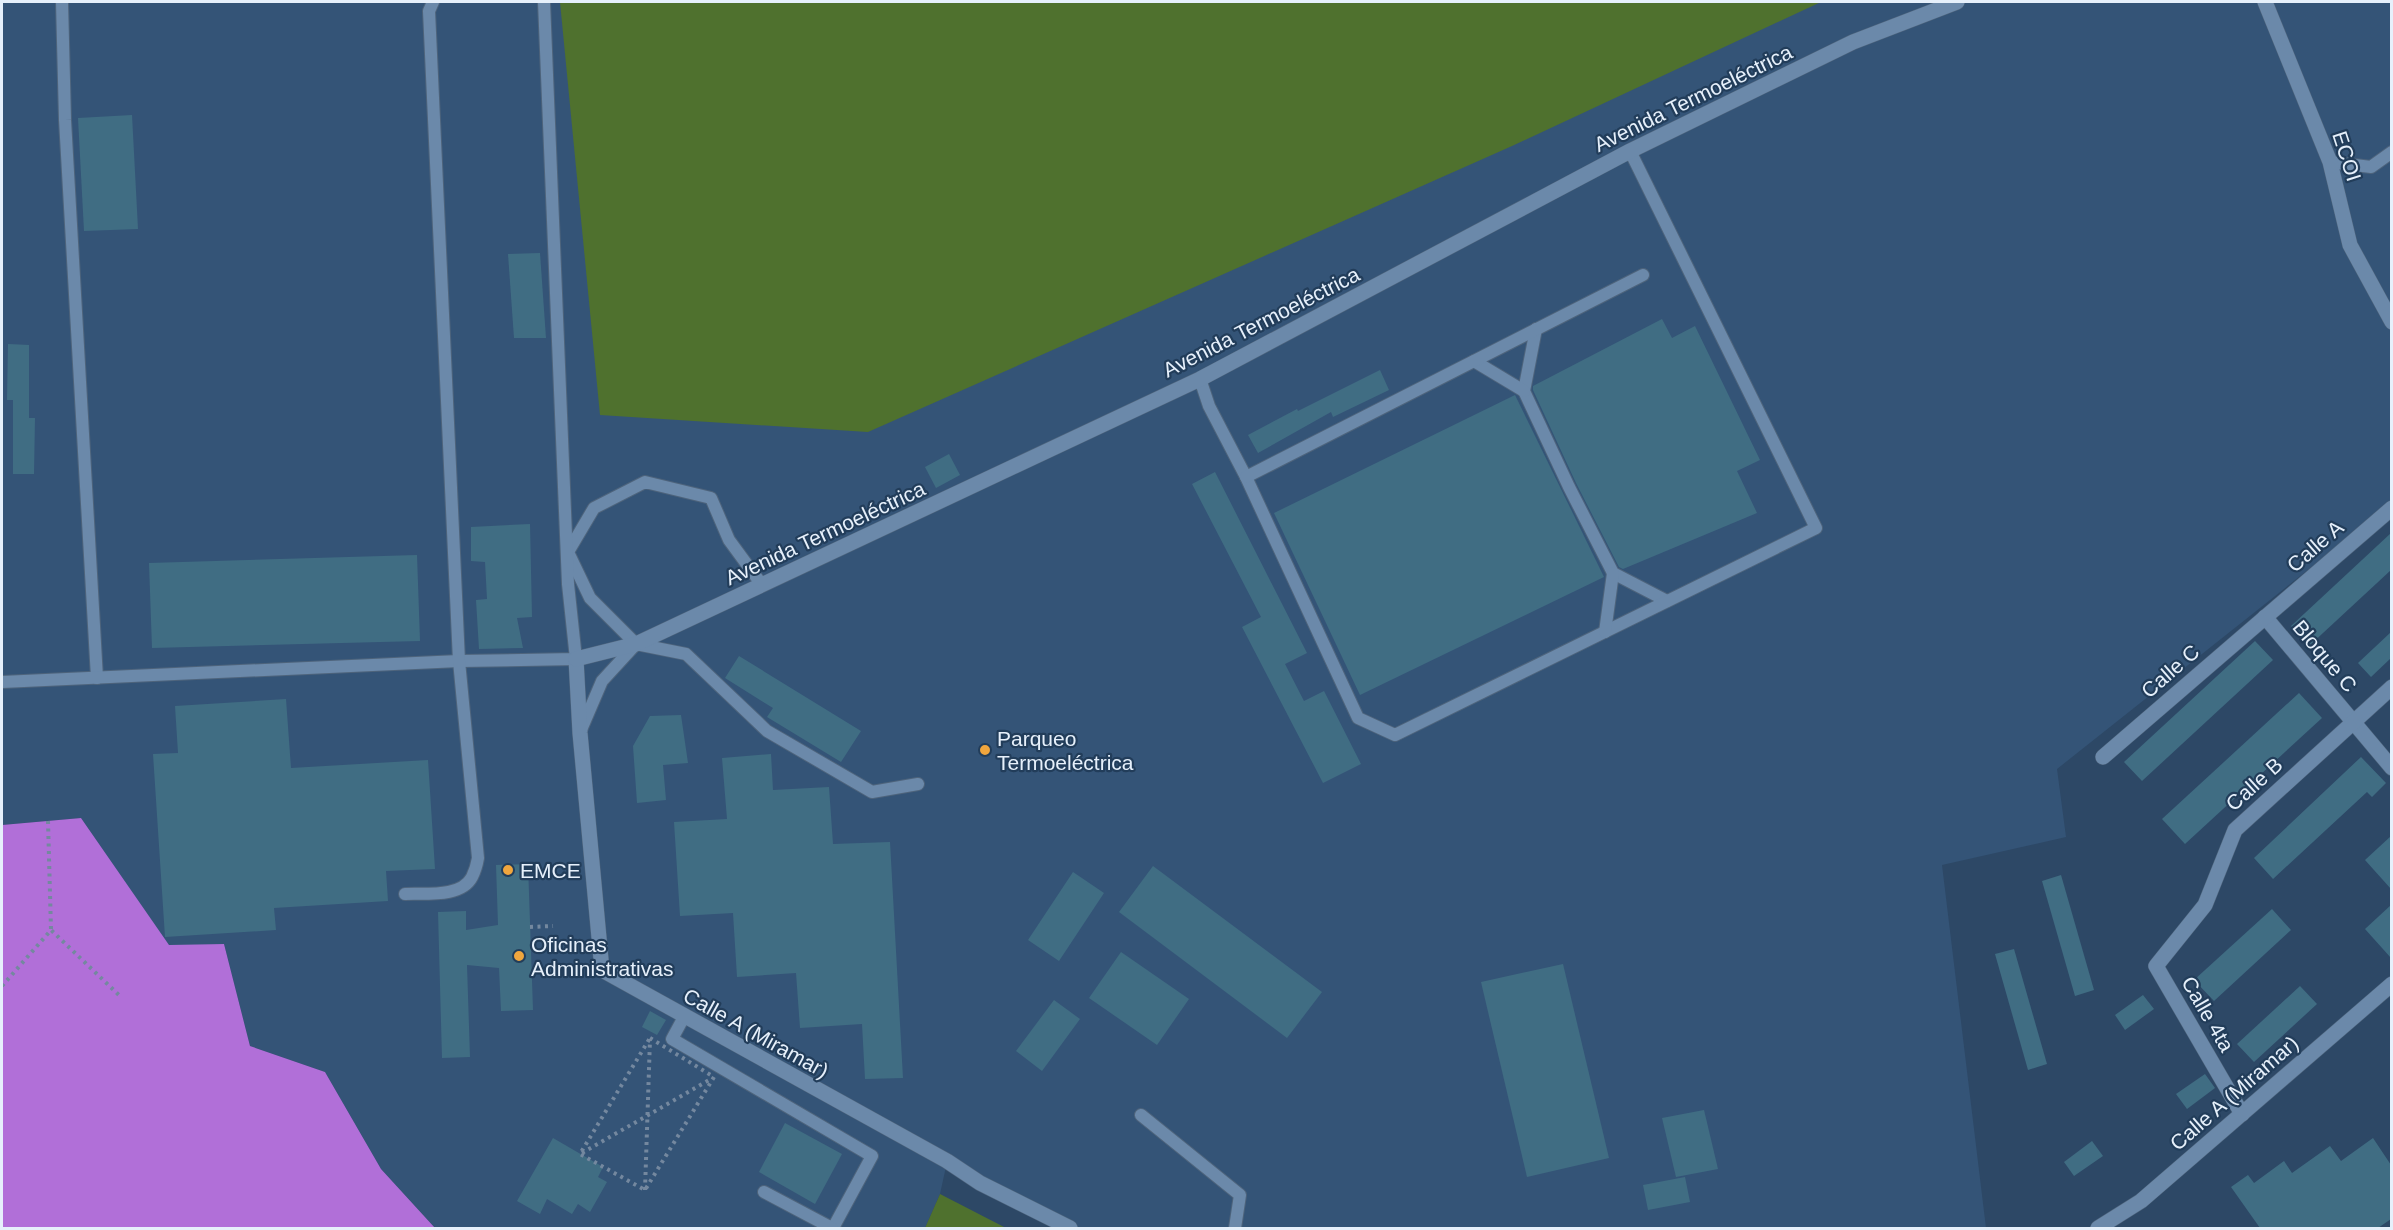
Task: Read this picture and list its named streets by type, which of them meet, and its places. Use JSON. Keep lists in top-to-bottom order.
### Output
{
  "streets": {
    "street": [
      "Avenida Termoeléctrica",
      "ECOI",
      "Calle A",
      "Bloque C",
      "Calle C",
      "Calle B",
      "Calle 4ta",
      "Calle A (Miramar)"
    ]
  },
  "crossings": [
    ["Avenida Termoeléctrica", "Calle A (Miramar)"],
    ["Calle A", "Bloque C"],
    ["Calle A", "Calle C"],
    ["Bloque C", "Calle C"],
    ["Bloque C", "Calle B"],
    ["Calle B", "Calle 4ta"],
    ["Calle 4ta", "Calle A (Miramar)"]
  ],
  "places": ["Parqueo Termoeléctrica", "EMCE", "Oficinas Administrativas"]
}
